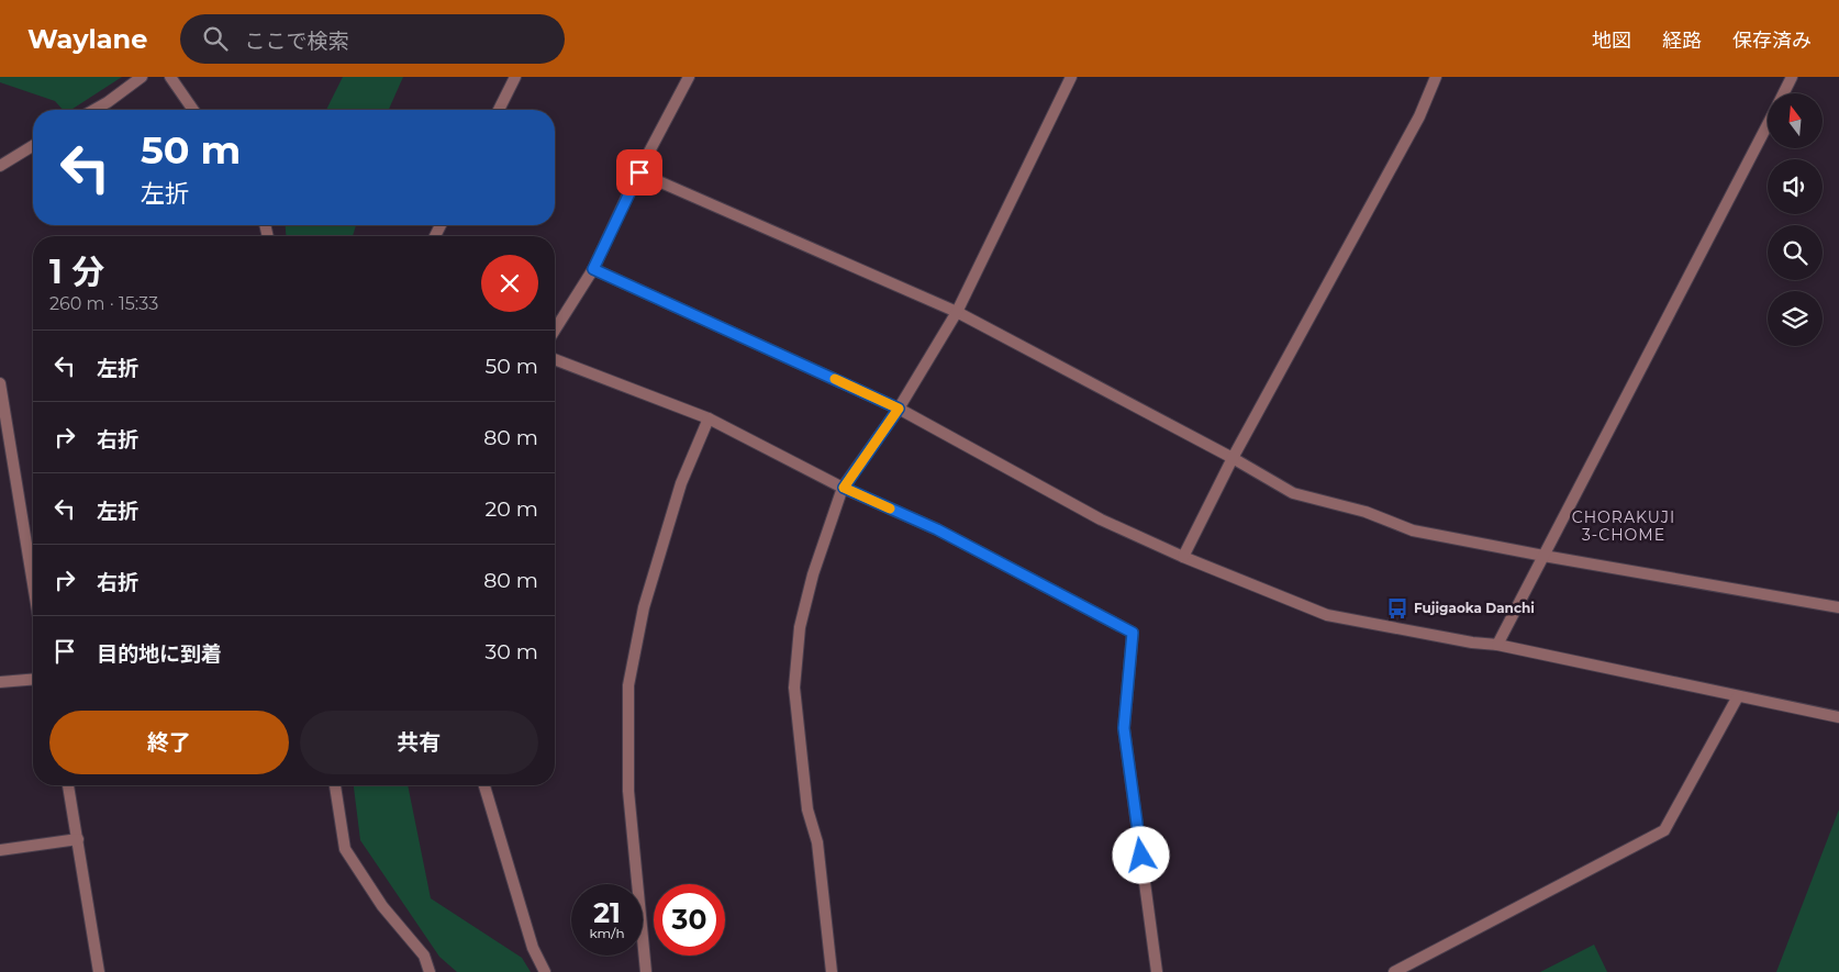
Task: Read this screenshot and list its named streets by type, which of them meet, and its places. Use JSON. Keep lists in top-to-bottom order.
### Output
{
  "districts": ["CHORAKUJI 3-CHOME"],
  "places": {
    "bus stop": ["Fujigaoka Danchi"]
  },
  "north": "top",
  "page": {
    "header": "Waylane",
    "search": "ここで検索",
    "nav": ["地図", "経路", "保存済み"],
    "turn": ["50 m", "左折"],
    "heading": ["1 分", "260 m · 15:33"],
    "list": [
      {
        "name": "左折",
        "value": "50 m"
      },
      {
        "name": "右折",
        "value": "80 m"
      },
      {
        "name": "左折",
        "value": "20 m"
      },
      {
        "name": "右折",
        "value": "80 m"
      },
      {
        "name": "目的地に到着",
        "value": "30 m"
      }
    ],
    "buttons": ["終了", "共有"],
    "speed": "21 km/h",
    "limit": "30"
  }
}
